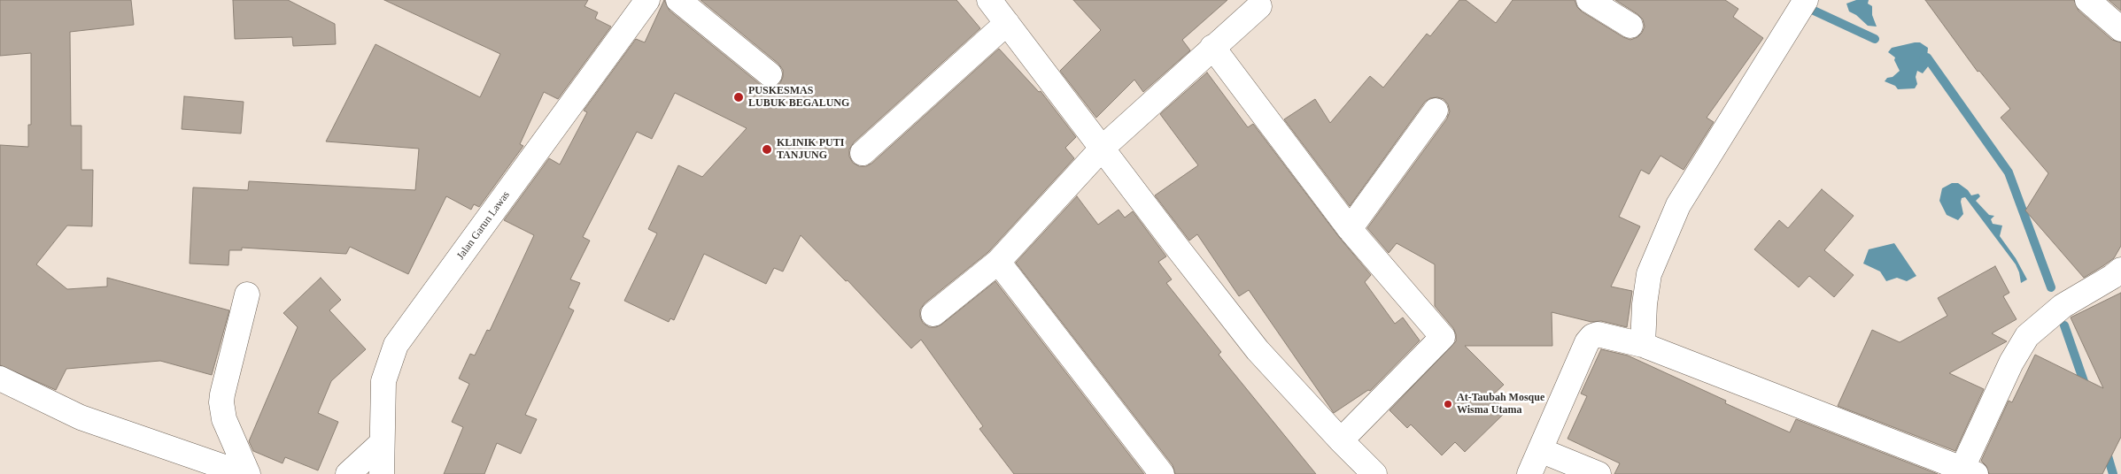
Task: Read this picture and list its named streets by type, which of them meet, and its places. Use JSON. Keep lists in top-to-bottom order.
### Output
{
  "streets": {
    "street": ["Jalan Garun Lawas"]
  },
  "places": ["PUSKESMAS LUBUK BEGALUNG", "KLINIK PUTI TANJUNG", "At-Taubah Mosque Wisma Utama"]
}
